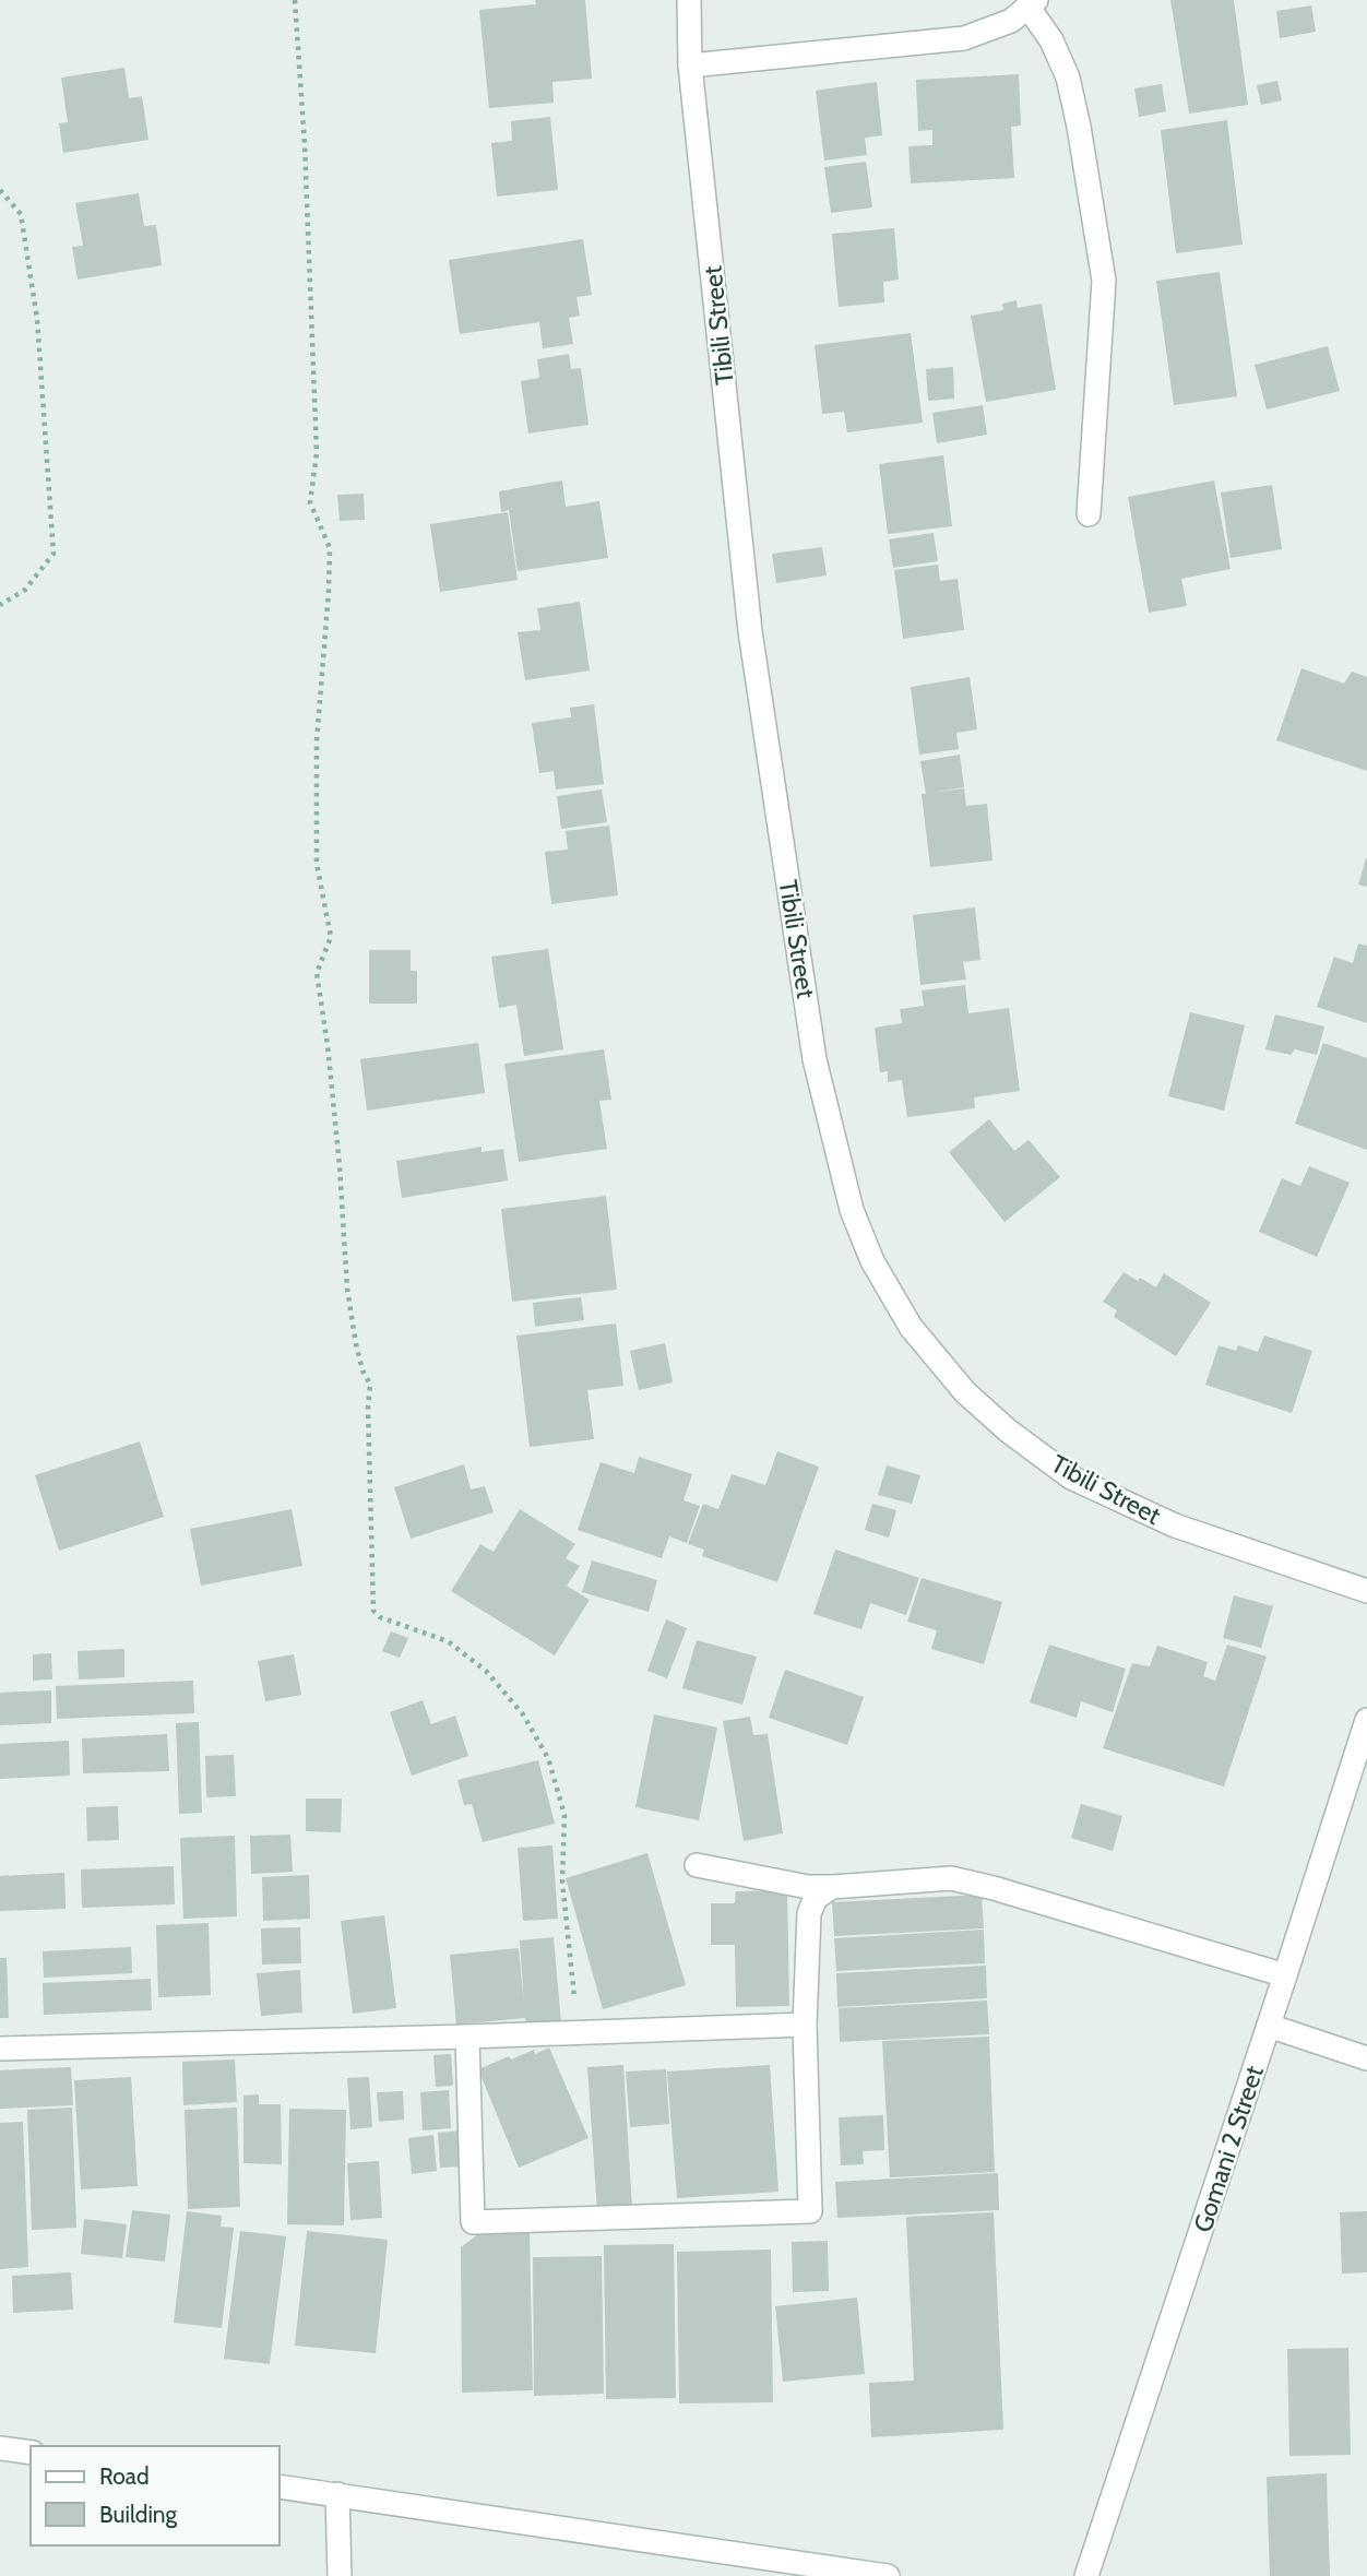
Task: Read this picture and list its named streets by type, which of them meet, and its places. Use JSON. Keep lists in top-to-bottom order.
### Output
{
  "streets": {
    "street": ["Tibili Street", "Gomani 2 Street"]
  },
  "legend": ["Road", "Building"]
}
